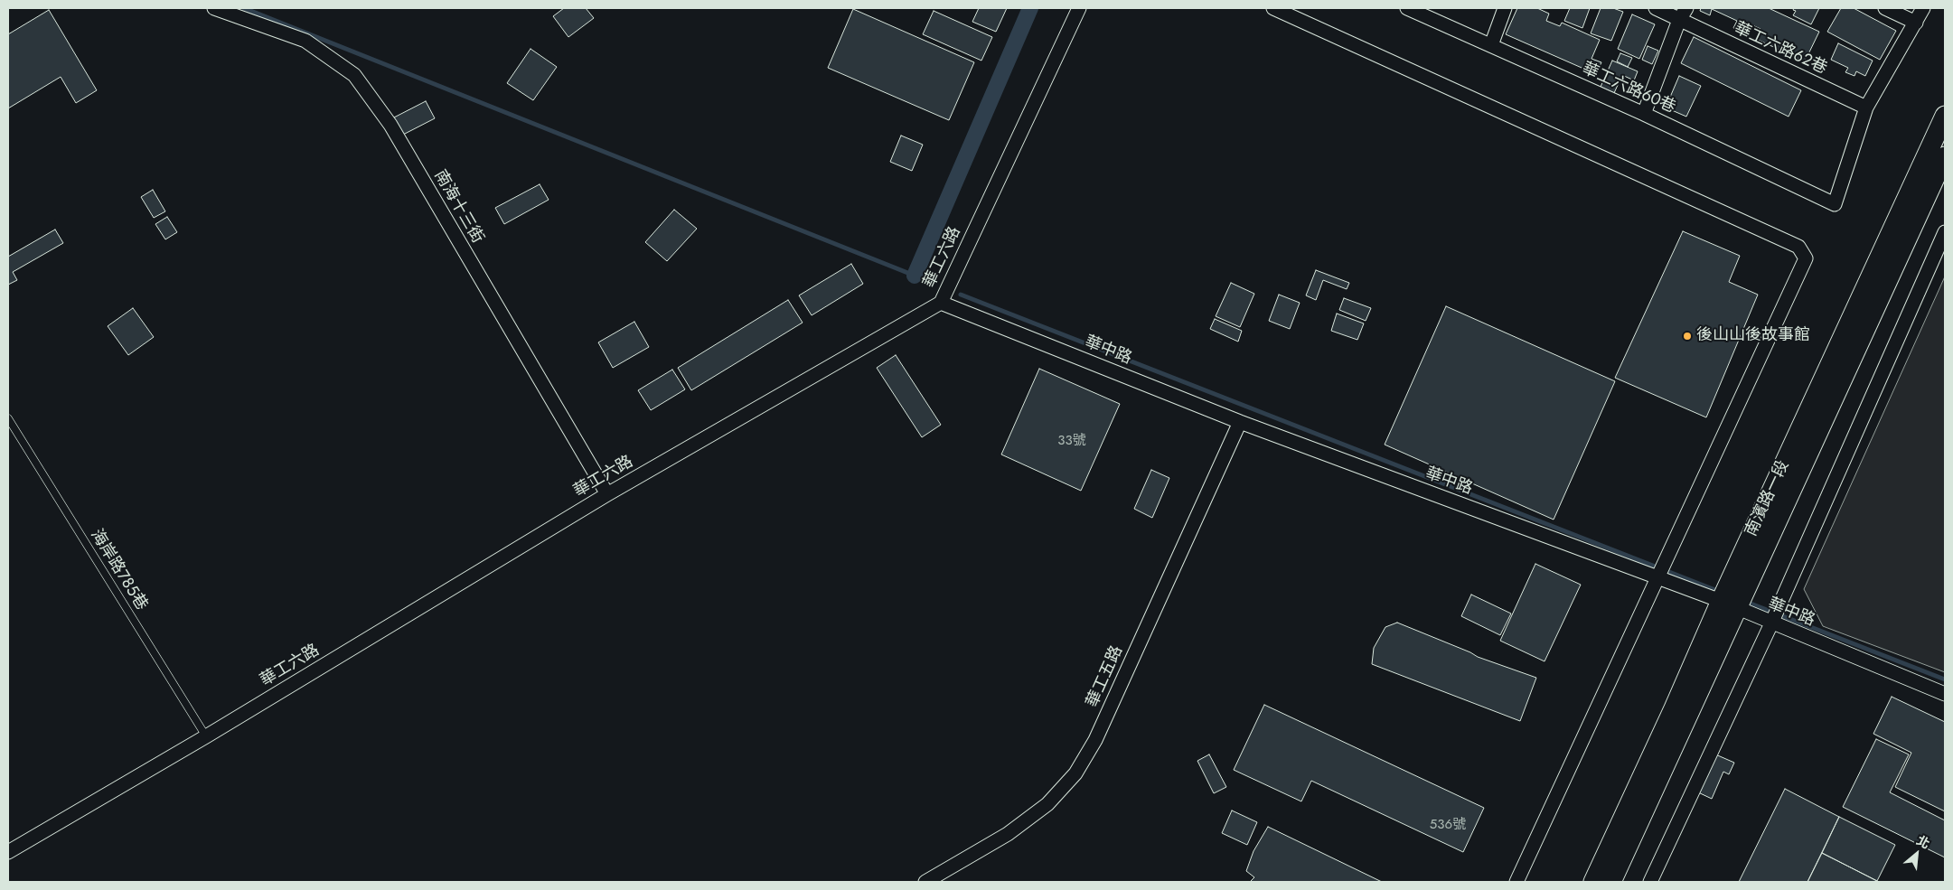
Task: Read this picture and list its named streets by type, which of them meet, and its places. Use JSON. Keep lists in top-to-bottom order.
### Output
{
  "streets": {
    "main road": ["南濱路一段"],
    "street": [
      "華工六路62巷",
      "華工六路60巷",
      "南海十三街",
      "華工六路",
      "華中路",
      "華工五路"
    ],
    "lane": ["海岸路785巷"]
  },
  "crossings": [
    ["華工六路62巷", "華工六路60巷"],
    ["南海十三街", "華工六路"],
    ["華工六路", "華中路"],
    ["華工六路", "海岸路785巷"],
    ["華中路", "南濱路一段"],
    ["華中路", "華工五路"]
  ],
  "places": ["後山山後故事館"],
  "house_numbers": ["33號", "536號"],
  "north": "top right"
}
